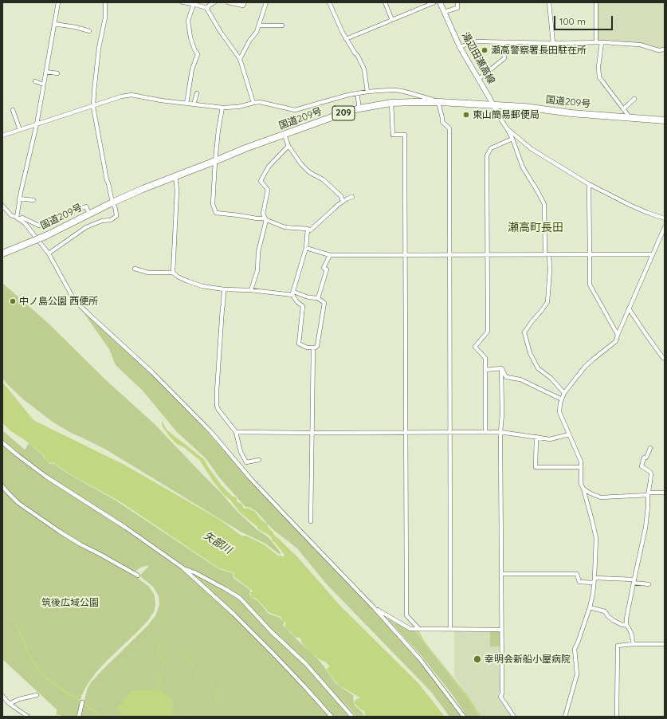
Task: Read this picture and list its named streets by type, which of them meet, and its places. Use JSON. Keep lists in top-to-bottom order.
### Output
{
  "streets": {
    "highway": ["国道209号", "209"],
    "main road": ["湯辺田瀬高線"]
  },
  "crossings": [
    ["湯辺田瀬高線", "国道209号"]
  ],
  "districts": ["瀬高町長田"],
  "water": ["矢部川"],
  "parks": ["筑後広域公園"],
  "places": [
    "瀬高警察署長田駐在所",
    "東山簡易郵便局",
    "中ノ島公園 西便所",
    "幸明会新船小屋病院"
  ],
  "scale_bar": "100 m"
}
